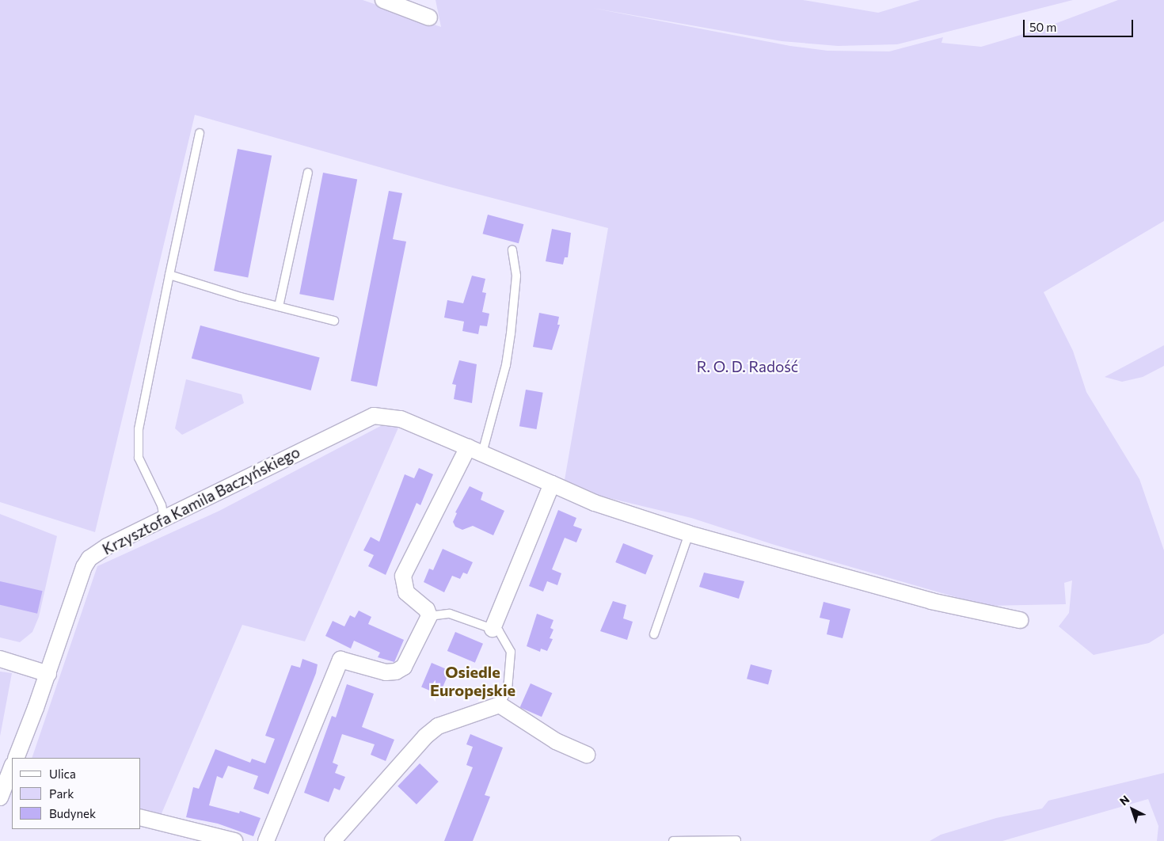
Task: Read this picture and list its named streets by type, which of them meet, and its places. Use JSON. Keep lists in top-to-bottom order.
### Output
{
  "streets": {
    "street": ["Krzysztofa Kamila Baczyńskiego"]
  },
  "districts": ["Osiedle Europejskie"],
  "parks": ["R. O. D. Radość"],
  "legend": ["Ulica", "Park", "Budynek"],
  "scale_bar": "50 m",
  "north": "top left"
}
